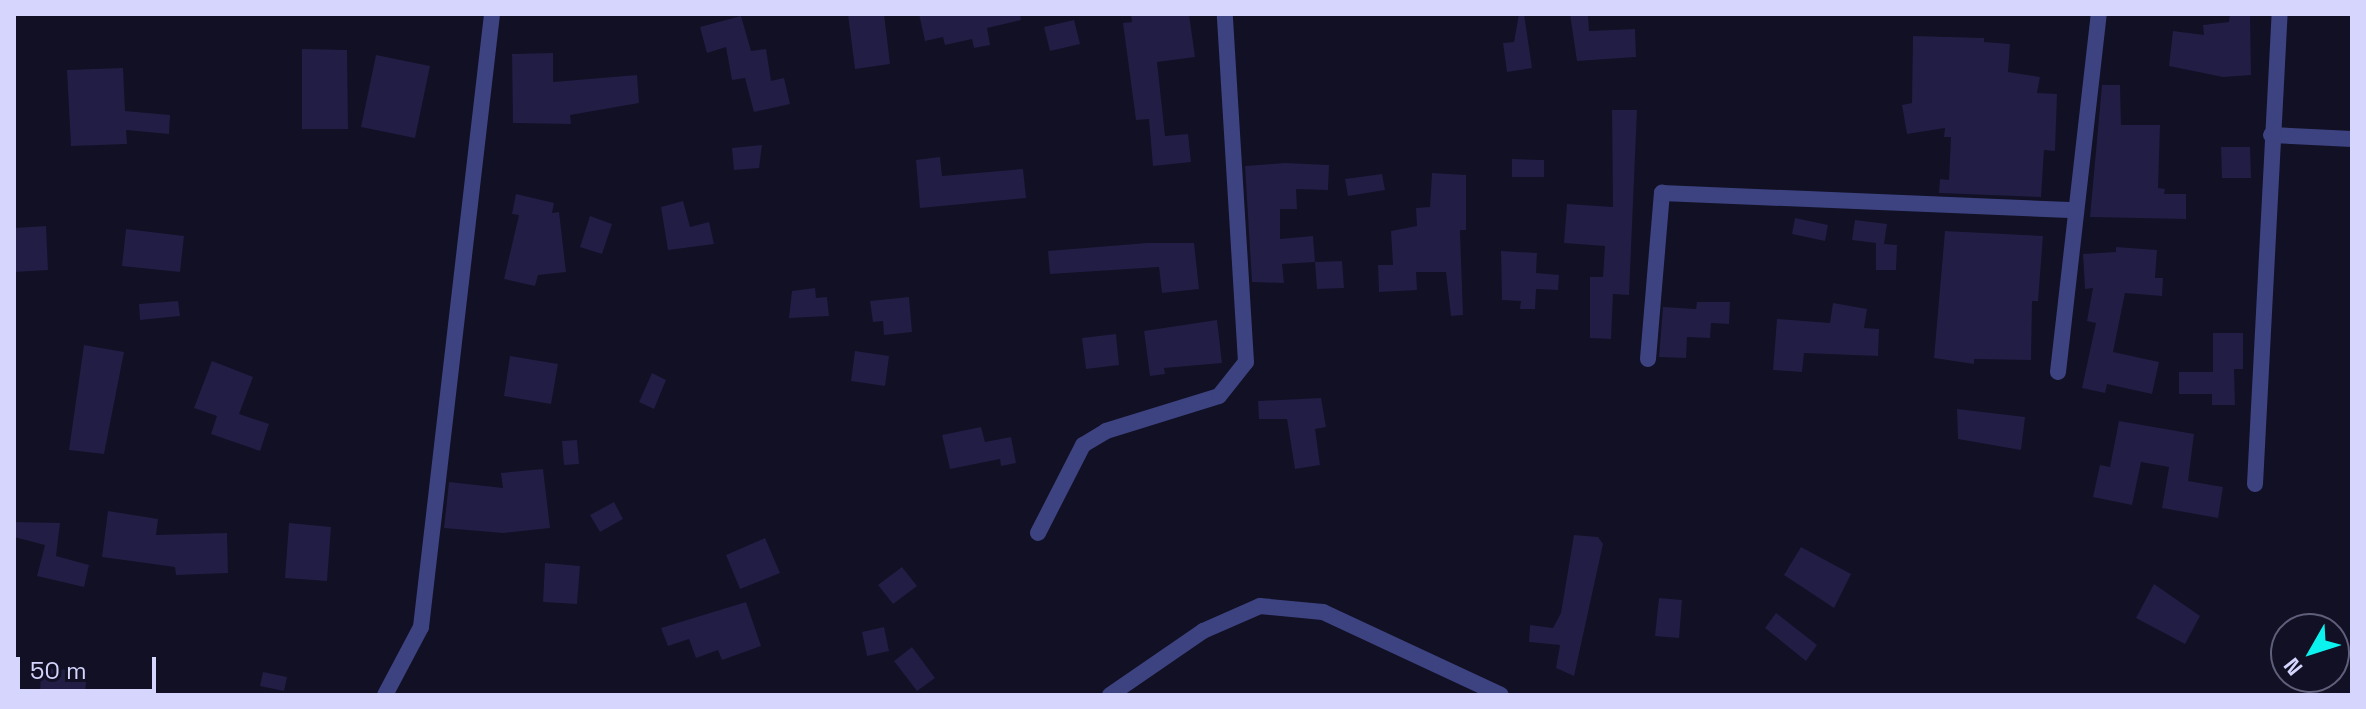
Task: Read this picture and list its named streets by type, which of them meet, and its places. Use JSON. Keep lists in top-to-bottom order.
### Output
{
  "scale_bar": "50 m",
  "north": "bottom left"
}
